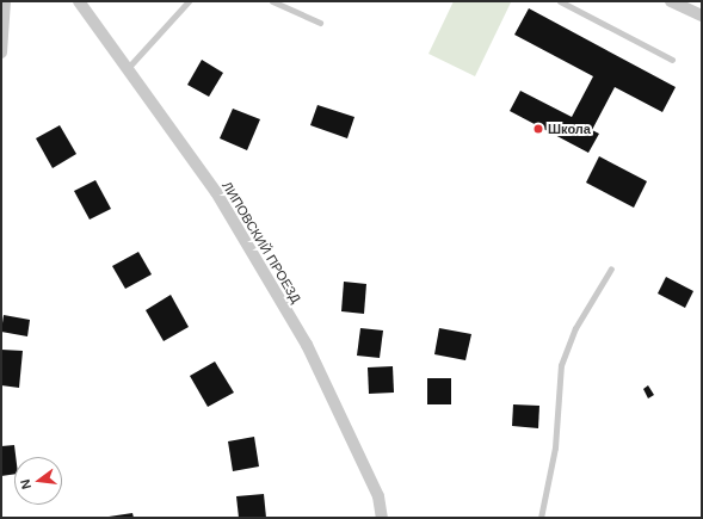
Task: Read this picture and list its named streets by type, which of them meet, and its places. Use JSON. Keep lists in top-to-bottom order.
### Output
{
  "streets": {
    "street": ["ЛИПОВСКИЙ ПРОЕЗД"]
  },
  "places": ["Школа"],
  "north": "left"
}
